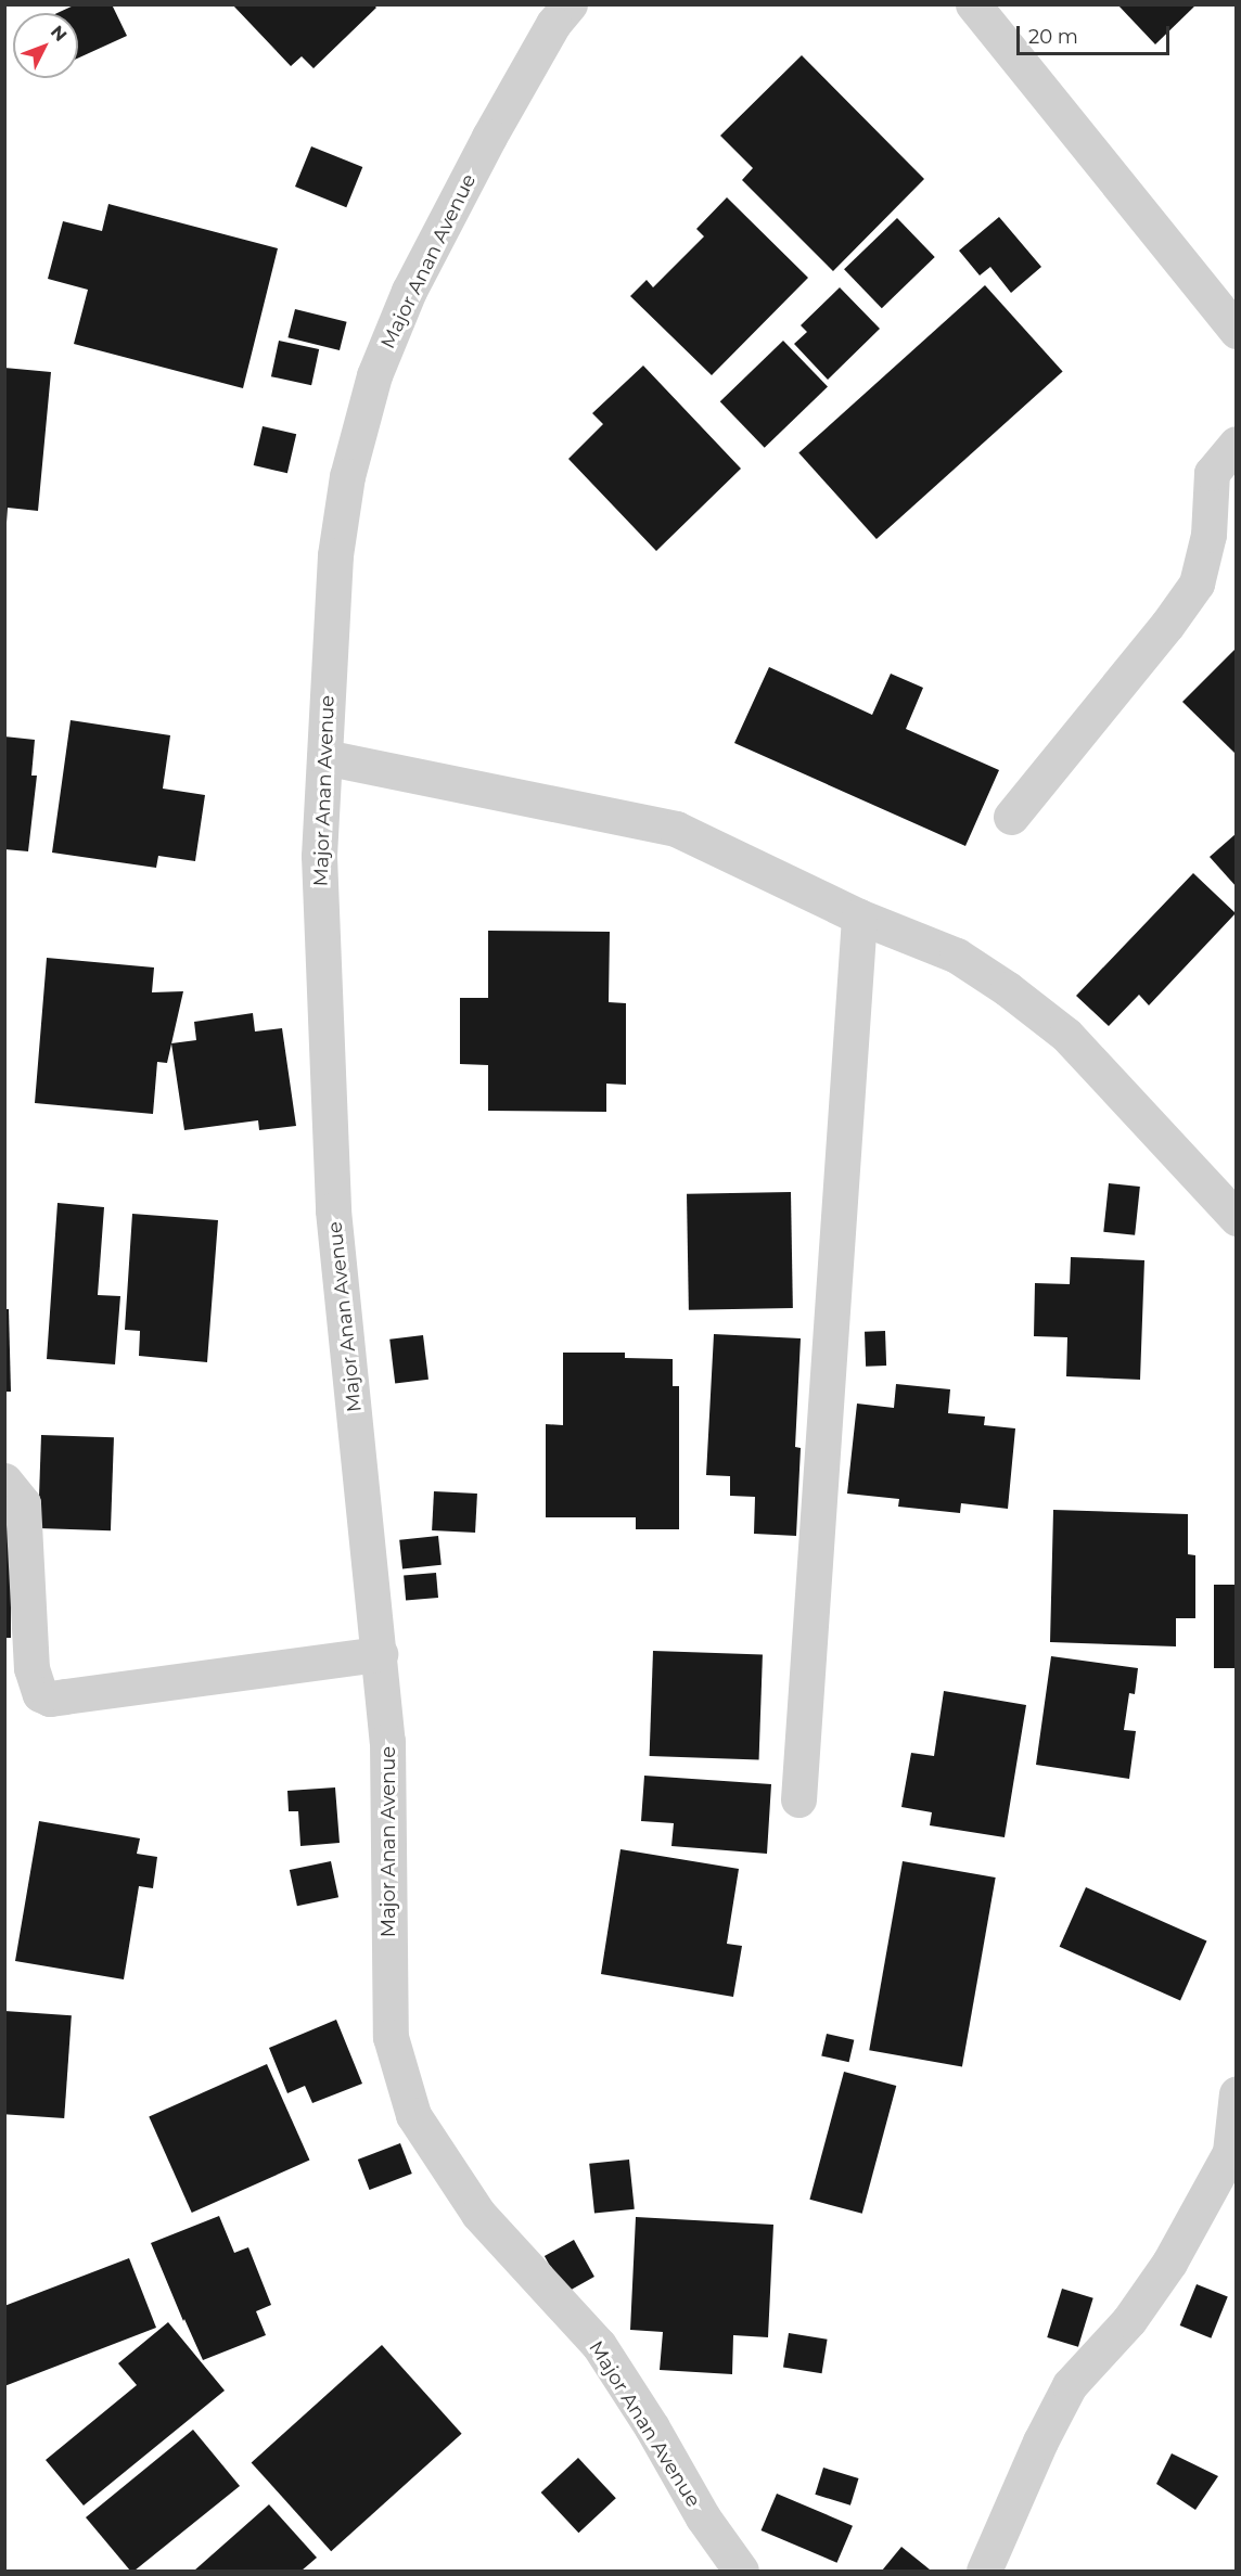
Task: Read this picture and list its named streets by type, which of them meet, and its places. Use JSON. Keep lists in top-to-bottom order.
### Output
{
  "streets": {
    "street": ["Major Anan Avenue"]
  },
  "scale_bar": "20 m",
  "north": "top right"
}
